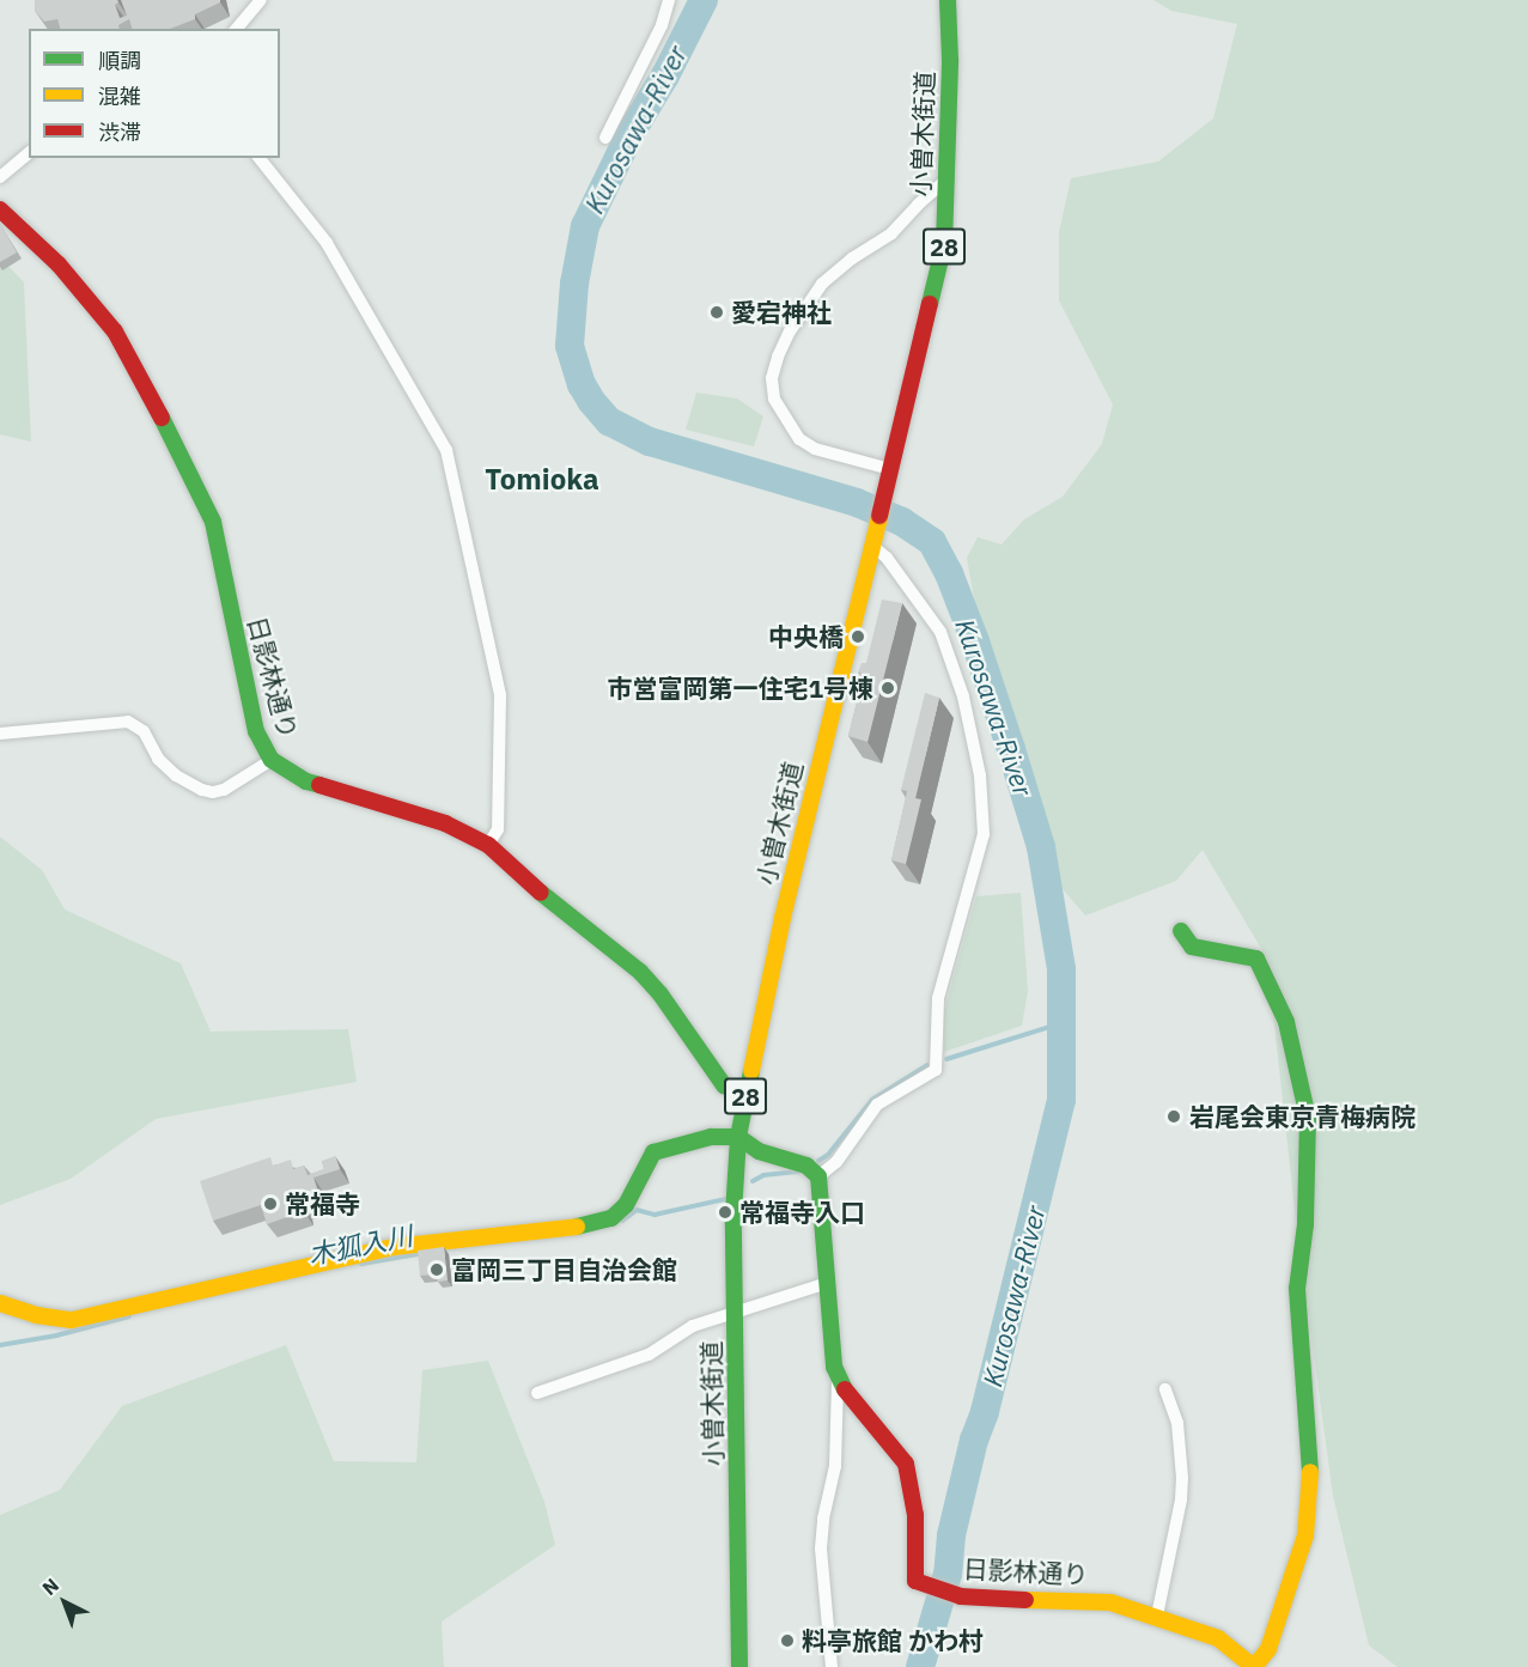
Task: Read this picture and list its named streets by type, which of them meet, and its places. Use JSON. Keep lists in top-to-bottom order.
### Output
{
  "streets": {
    "street": ["小曽木街道", "28", "日影林通り"]
  },
  "crossings": [
    ["小曽木街道", "日影林通り"]
  ],
  "districts": ["Tomioka"],
  "water": ["Kurosawa-River", "木狐入川"],
  "places": [
    "愛宕神社",
    "中央橋",
    "市営富岡第一住宅1号棟",
    "岩尾会東京青梅病院",
    "常福寺",
    "常福寺入口",
    "富岡三丁目自治会館",
    "料亭旅館 かわ村"
  ],
  "legend": ["順調", "混雑", "渋滞"],
  "north": "top left"
}
